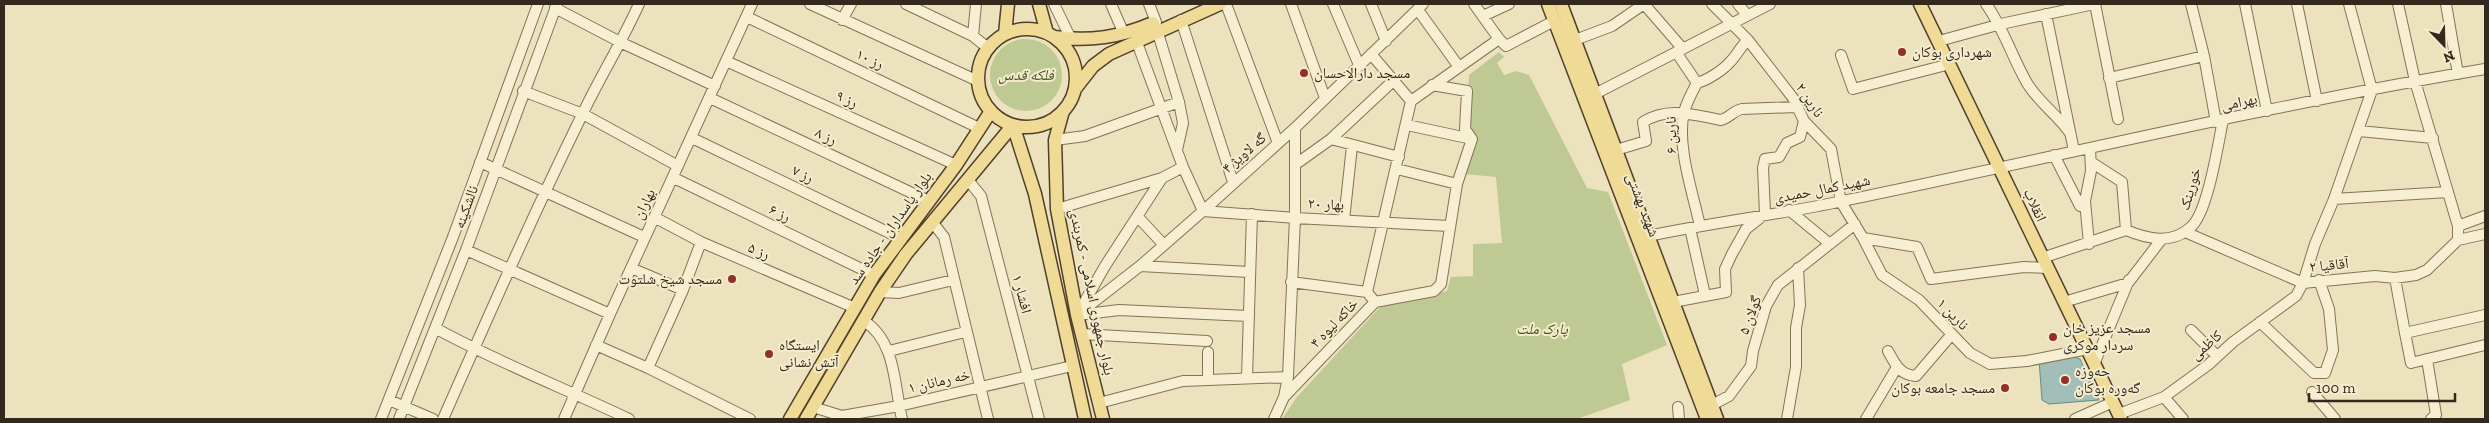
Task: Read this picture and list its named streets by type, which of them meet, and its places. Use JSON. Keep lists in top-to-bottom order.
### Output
{
  "streets": {
    "main road": [
      "شهید بهشتی",
      "انقلاب",
      "بلوار پاسداران - جاده سد",
      "بلوار جمهوری اسلامی - کمربندی"
    ],
    "street": [
      "رز ۱۰",
      "رز ۹",
      "نارین ۲",
      "بهرامی",
      "نارین ۶",
      "رز ۸",
      "گه لاویژ ۴",
      "رز ۷",
      "شهید کمال حمیدی",
      "خورینک",
      "بهاران",
      "بهار ۲۰",
      "نالشکینه",
      "رز ۶",
      "رز ۵",
      "آقاقیا ۲",
      "افشار ۱",
      "نارین ۱",
      "گولان ۵",
      "خاکه لیوه ۴",
      "کاظمی",
      "خه رمانان ۱"
    ]
  },
  "crossings": [
    ["رز ۱۰", "بهاران"],
    ["رز ۱۰", "بلوار پاسداران - جاده سد"],
    ["رز ۹", "بهاران"],
    ["رز ۹", "بلوار پاسداران - جاده سد"],
    ["نارین ۲", "شهید کمال حمیدی"],
    ["نارین ۲", "نارین ۱"],
    ["بهرامی", "شهید کمال حمیدی"],
    ["بهرامی", "خورینک"],
    ["بهرامی", "انقلاب"],
    ["نارین ۶", "شهید کمال حمیدی"],
    ["رز ۸", "بهاران"],
    ["رز ۸", "بلوار پاسداران - جاده سد"],
    ["گه لاویژ ۴", "بهار ۲۰"],
    ["گه لاویژ ۴", "بلوار جمهوری اسلامی - کمربندی"],
    ["رز ۷", "بهاران"],
    ["رز ۷", "بلوار پاسداران - جاده سد"],
    ["شهید کمال حمیدی", "شهید بهشتی"],
    ["شهید کمال حمیدی", "انقلاب"],
    ["شهید کمال حمیدی", "نارین ۱"],
    ["خورینک", "آقاقیا ۲"],
    ["بهاران", "رز ۶"],
    ["بهاران", "رز ۵"],
    ["بهار ۲۰", "خاکه لیوه ۴"],
    ["شهید بهشتی", "گولان ۵"],
    ["انقلاب", "نارین ۱"],
    ["انقلاب", "کاظمی"],
    ["رز ۶", "بلوار پاسداران - جاده سد"],
    ["بلوار پاسداران - جاده سد", "رز ۵"],
    ["بلوار پاسداران - جاده سد", "بلوار جمهوری اسلامی - کمربندی"],
    ["بلوار پاسداران - جاده سد", "افشار ۱"],
    ["بلوار پاسداران - جاده سد", "خه رمانان ۱"],
    ["آقاقیا ۲", "کاظمی"],
    ["افشار ۱", "خه رمانان ۱"],
    ["نارین ۱", "گولان ۵"]
  ],
  "parks": ["فلکه قدس", "پارک ملت"],
  "places": [
    "شهرداری بوکان",
    "مسجد دارالاحسان",
    "مسجد شیخ شلتوت",
    "مسجد عزیز خان سردار موکری",
    "ایستگاه آتش نشانی",
    "حه‌وزه گه‌وره بوکان",
    "مسجد جامعه بوکان"
  ],
  "scale_bar": "100 m",
  "north": "bottom right"
}
